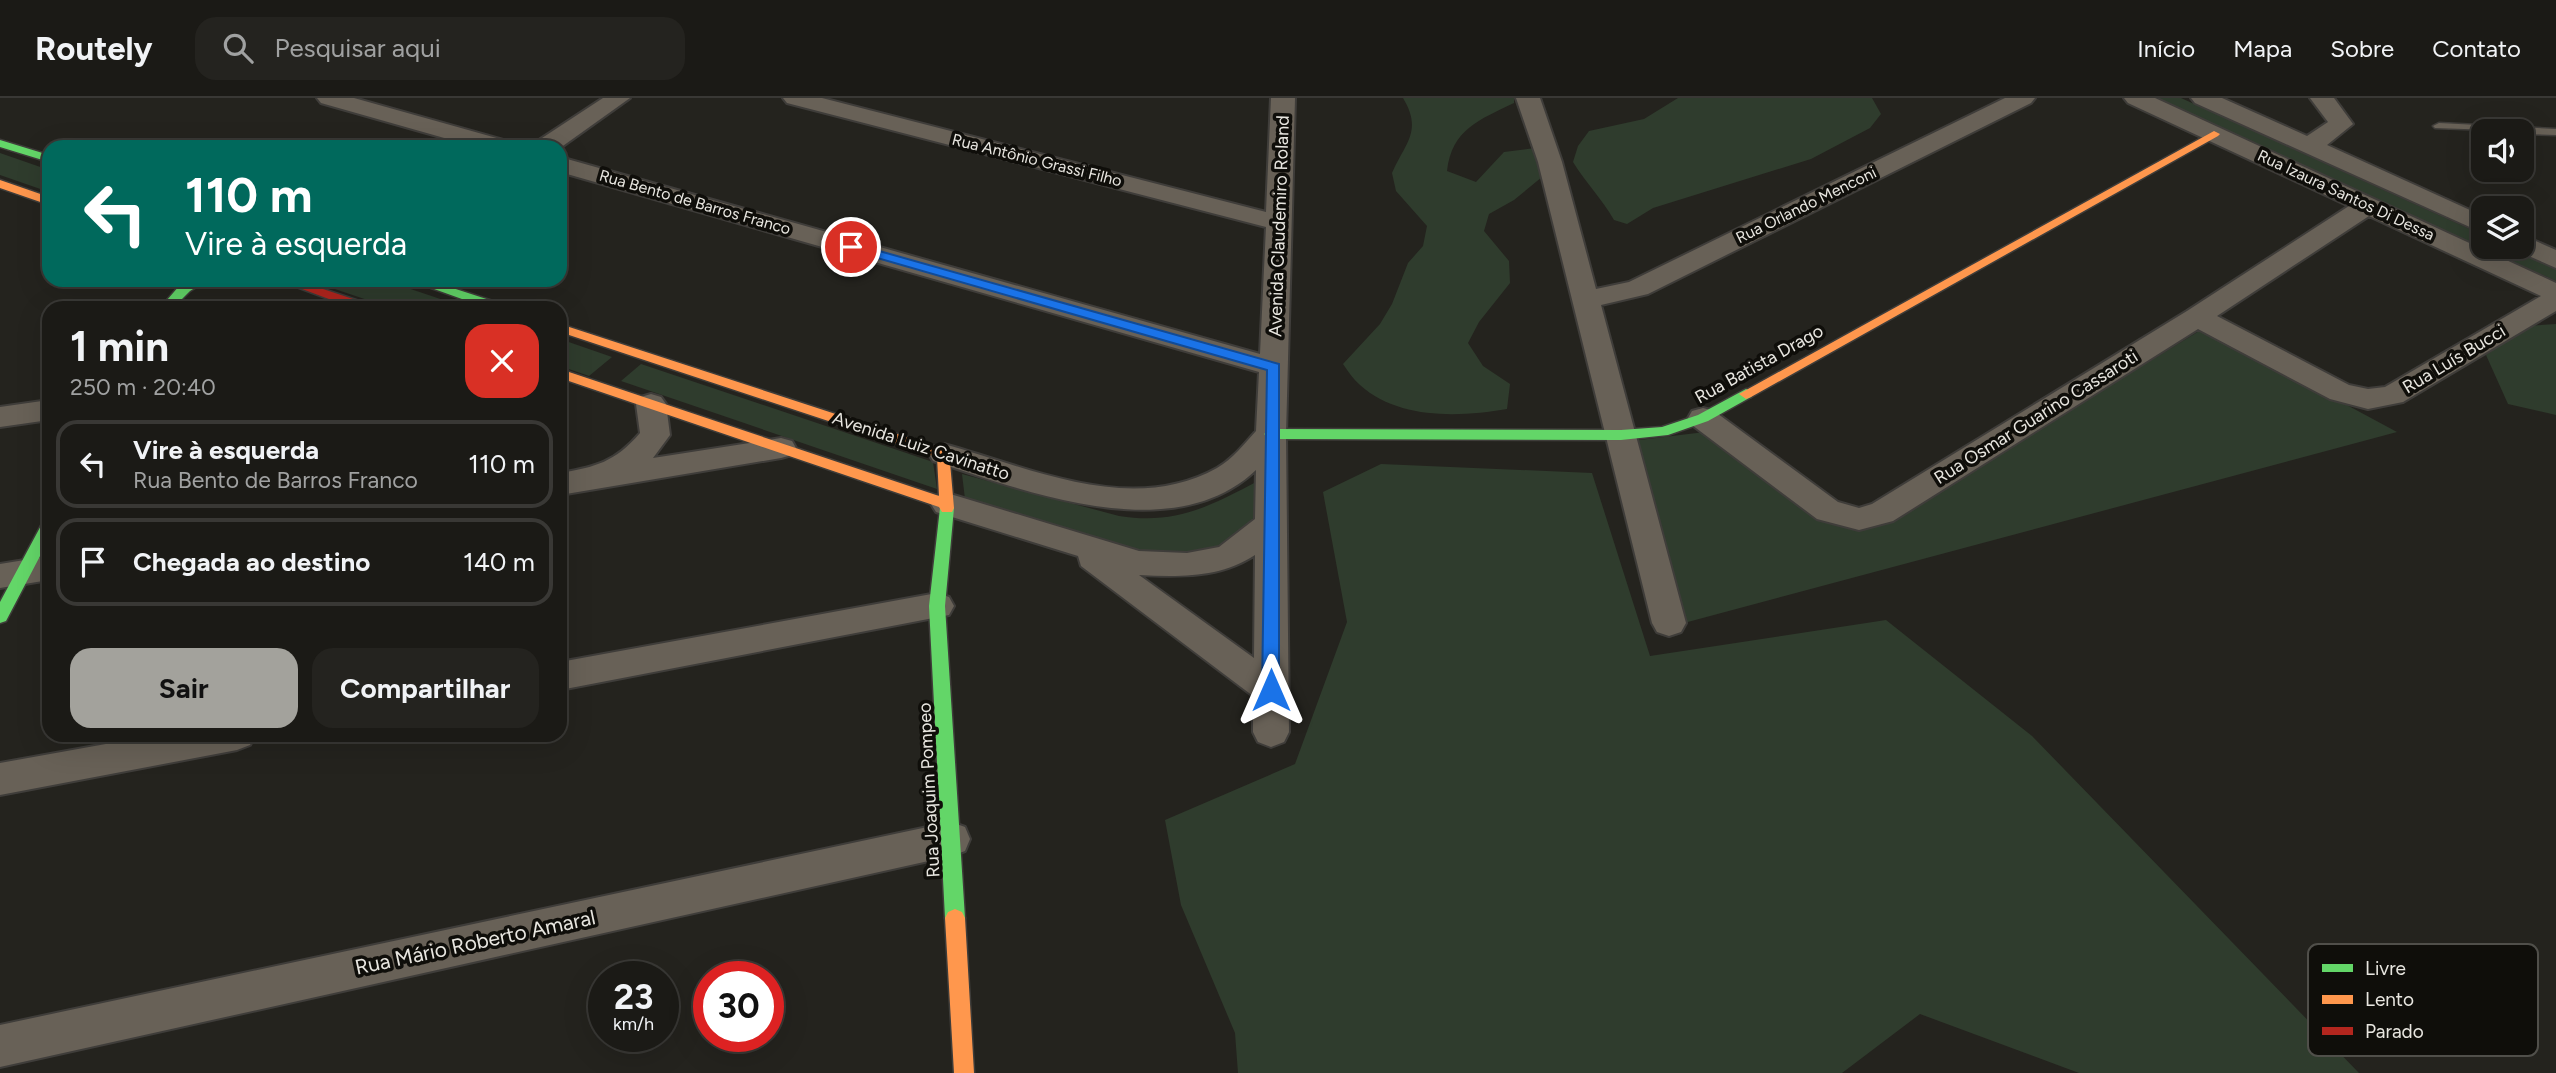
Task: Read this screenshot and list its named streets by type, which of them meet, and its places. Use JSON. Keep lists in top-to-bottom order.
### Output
{
  "streets": {
    "street": [
      "Rua Antônio Grassi Filho",
      "Rua Izaura Santos Di Dessa",
      "Rua Bento de Barros Franco",
      "Rua Orlando Menconi",
      "Avenida Claudemiro Roland",
      "Rua Luís Bucci",
      "Rua Batista Drago",
      "Rua Osmar Guarino Cassaroti",
      "Avenida Luiz Cavinatto",
      "Rua Joaquim Pompeo",
      "Rua Mário Roberto Amaral"
    ]
  },
  "crossings": [
    ["Rua Antônio Grassi Filho", "Avenida Claudemiro Roland"],
    ["Rua Izaura Santos Di Dessa", "Rua Batista Drago"],
    ["Rua Izaura Santos Di Dessa", "Rua Osmar Guarino Cassaroti"],
    ["Rua Bento de Barros Franco", "Avenida Claudemiro Roland"],
    ["Avenida Claudemiro Roland", "Rua Batista Drago"],
    ["Avenida Claudemiro Roland", "Avenida Luiz Cavinatto"],
    ["Rua Luís Bucci", "Rua Osmar Guarino Cassaroti"],
    ["Rua Batista Drago", "Rua Osmar Guarino Cassaroti"],
    ["Rua Batista Drago", "Avenida Luiz Cavinatto"],
    ["Avenida Luiz Cavinatto", "Rua Joaquim Pompeo"],
    ["Rua Joaquim Pompeo", "Rua Mário Roberto Amaral"]
  ],
  "legend": ["Livre", "Lento", "Parado"],
  "page": {
    "header": "Routely",
    "search": "Pesquisar aqui",
    "nav": [
      "Início",
      "Mapa",
      "Sobre",
      "Contato"
    ],
    "turn": ["110 m", "Vire à esquerda"],
    "heading": ["1 min", "250 m · 20:40"],
    "list": [
      {
        "name": "Vire à esquerda",
        "note": "Rua Bento de Barros Franco",
        "value": "110 m"
      },
      {
        "name": "Chegada ao destino",
        "value": "140 m"
      }
    ],
    "buttons": ["Sair", "Compartilhar"],
    "speed": "23 km/h",
    "limit": "30"
  }
}
